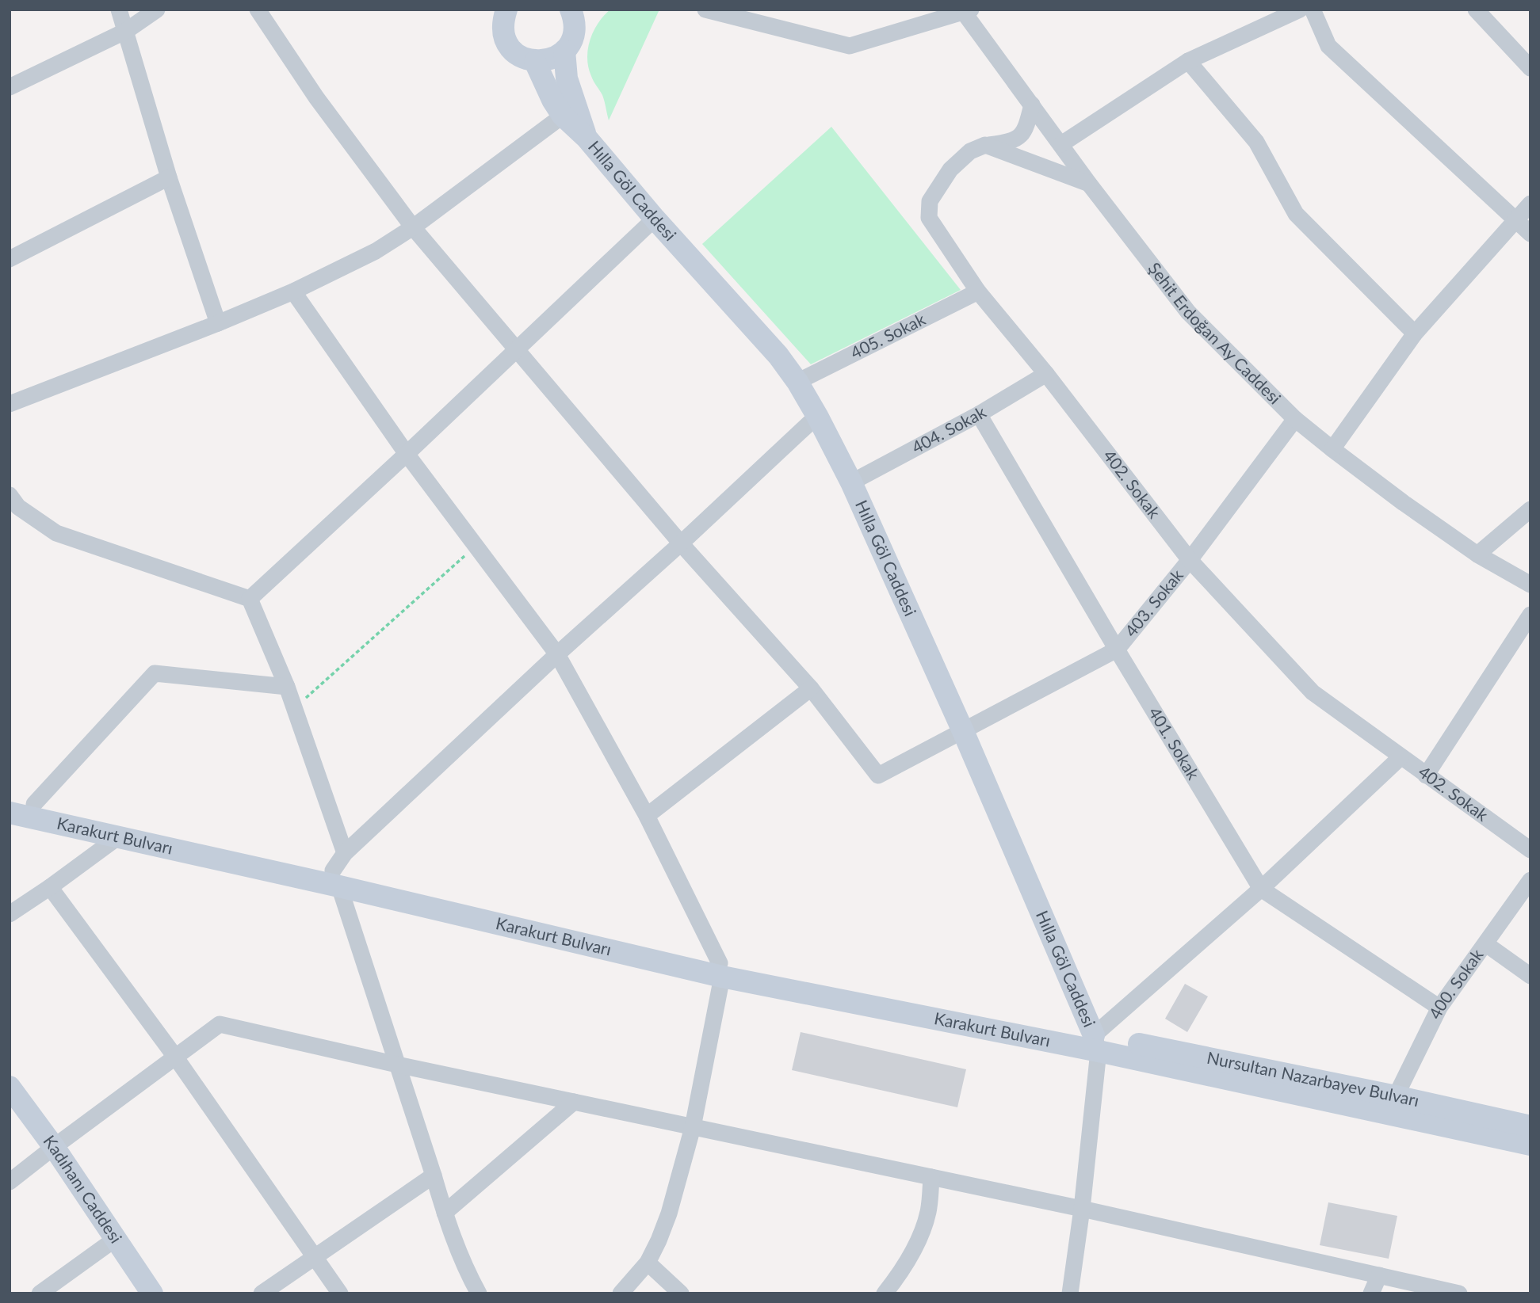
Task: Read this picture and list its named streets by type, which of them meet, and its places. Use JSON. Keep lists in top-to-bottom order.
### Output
{
  "streets": {
    "main road": [
      "Hılla Göl Caddesi",
      "Karakurt Bulvarı",
      "Nursultan Nazarbayev Bulvarı",
      "Kadıhanı Caddesi"
    ],
    "street": [
      "Şehit Erdoğan Ay Caddesi",
      "405. Sokak",
      "404. Sokak",
      "402. Sokak",
      "403. Sokak",
      "401. Sokak",
      "400. Sokak"
    ]
  },
  "crossings": [
    ["Hılla Göl Caddesi", "405. Sokak"],
    ["Hılla Göl Caddesi", "404. Sokak"],
    ["Hılla Göl Caddesi", "403. Sokak"],
    ["Hılla Göl Caddesi", "Karakurt Bulvarı"],
    ["Hılla Göl Caddesi", "Nursultan Nazarbayev Bulvarı"],
    ["Şehit Erdoğan Ay Caddesi", "403. Sokak"],
    ["405. Sokak", "402. Sokak"],
    ["404. Sokak", "402. Sokak"],
    ["404. Sokak", "401. Sokak"],
    ["402. Sokak", "403. Sokak"],
    ["403. Sokak", "401. Sokak"],
    ["401. Sokak", "400. Sokak"],
    ["Karakurt Bulvarı", "Nursultan Nazarbayev Bulvarı"],
    ["400. Sokak", "Nursultan Nazarbayev Bulvarı"]
  ]
}
